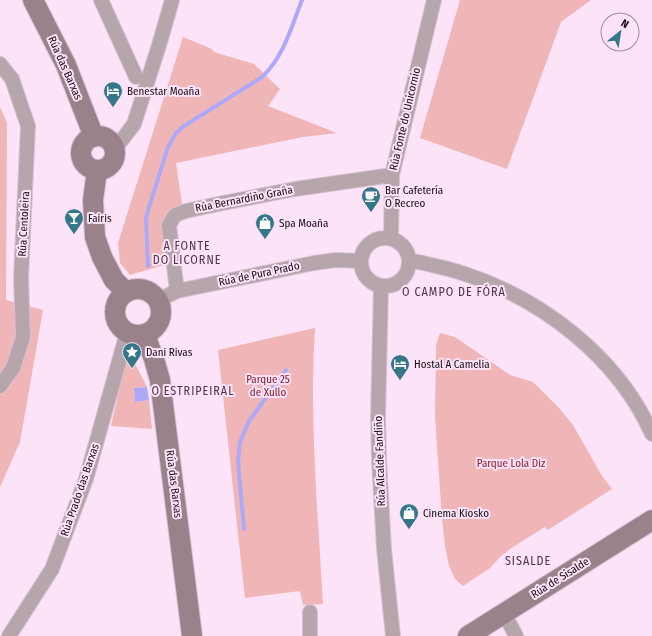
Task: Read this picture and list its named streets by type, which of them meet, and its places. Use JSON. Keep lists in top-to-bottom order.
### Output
{
  "streets": {
    "street": [
      "Rúa das Barxas",
      "Rúa Fonte do Unicornio",
      "Rúa Bernardiño Graña",
      "Rúa Centoleira",
      "Rúa de Pura Prado",
      "Rúa Alcalde Fandiño",
      "Rúa Prado das Barxas",
      "Rúa de Sisalde"
    ]
  },
  "crossings": [
    ["Rúa das Barxas", "Rúa de Pura Prado"],
    ["Rúa das Barxas", "Rúa Prado das Barxas"],
    ["Rúa Fonte do Unicornio", "Rúa Bernardiño Graña"],
    ["Rúa Fonte do Unicornio", "Rúa de Pura Prado"],
    ["Rúa Fonte do Unicornio", "Rúa Alcalde Fandiño"],
    ["Rúa Bernardiño Graña", "Rúa de Pura Prado"],
    ["Rúa de Pura Prado", "Rúa Alcalde Fandiño"],
    ["Rúa de Pura Prado", "Rúa Prado das Barxas"]
  ],
  "districts": [
    "A FONTE DO LICORNE",
    "O CAMPO DE FÓRA",
    "O ESTRIPEIRAL",
    "SISALDE"
  ],
  "parks": ["Parque 25 de Xullo", "Parque Lola Diz"],
  "places": {
    "hotel": ["Benestar Moaña", "Hostal A Camelia"],
    "cafe": ["Bar Cafetería O Recreo"],
    "bar": ["Fairis"],
    "shop": ["Spa Moaña", "Cinema Kiosko"],
    "place": ["Dani Rivas"]
  },
  "north": "top right"
}
